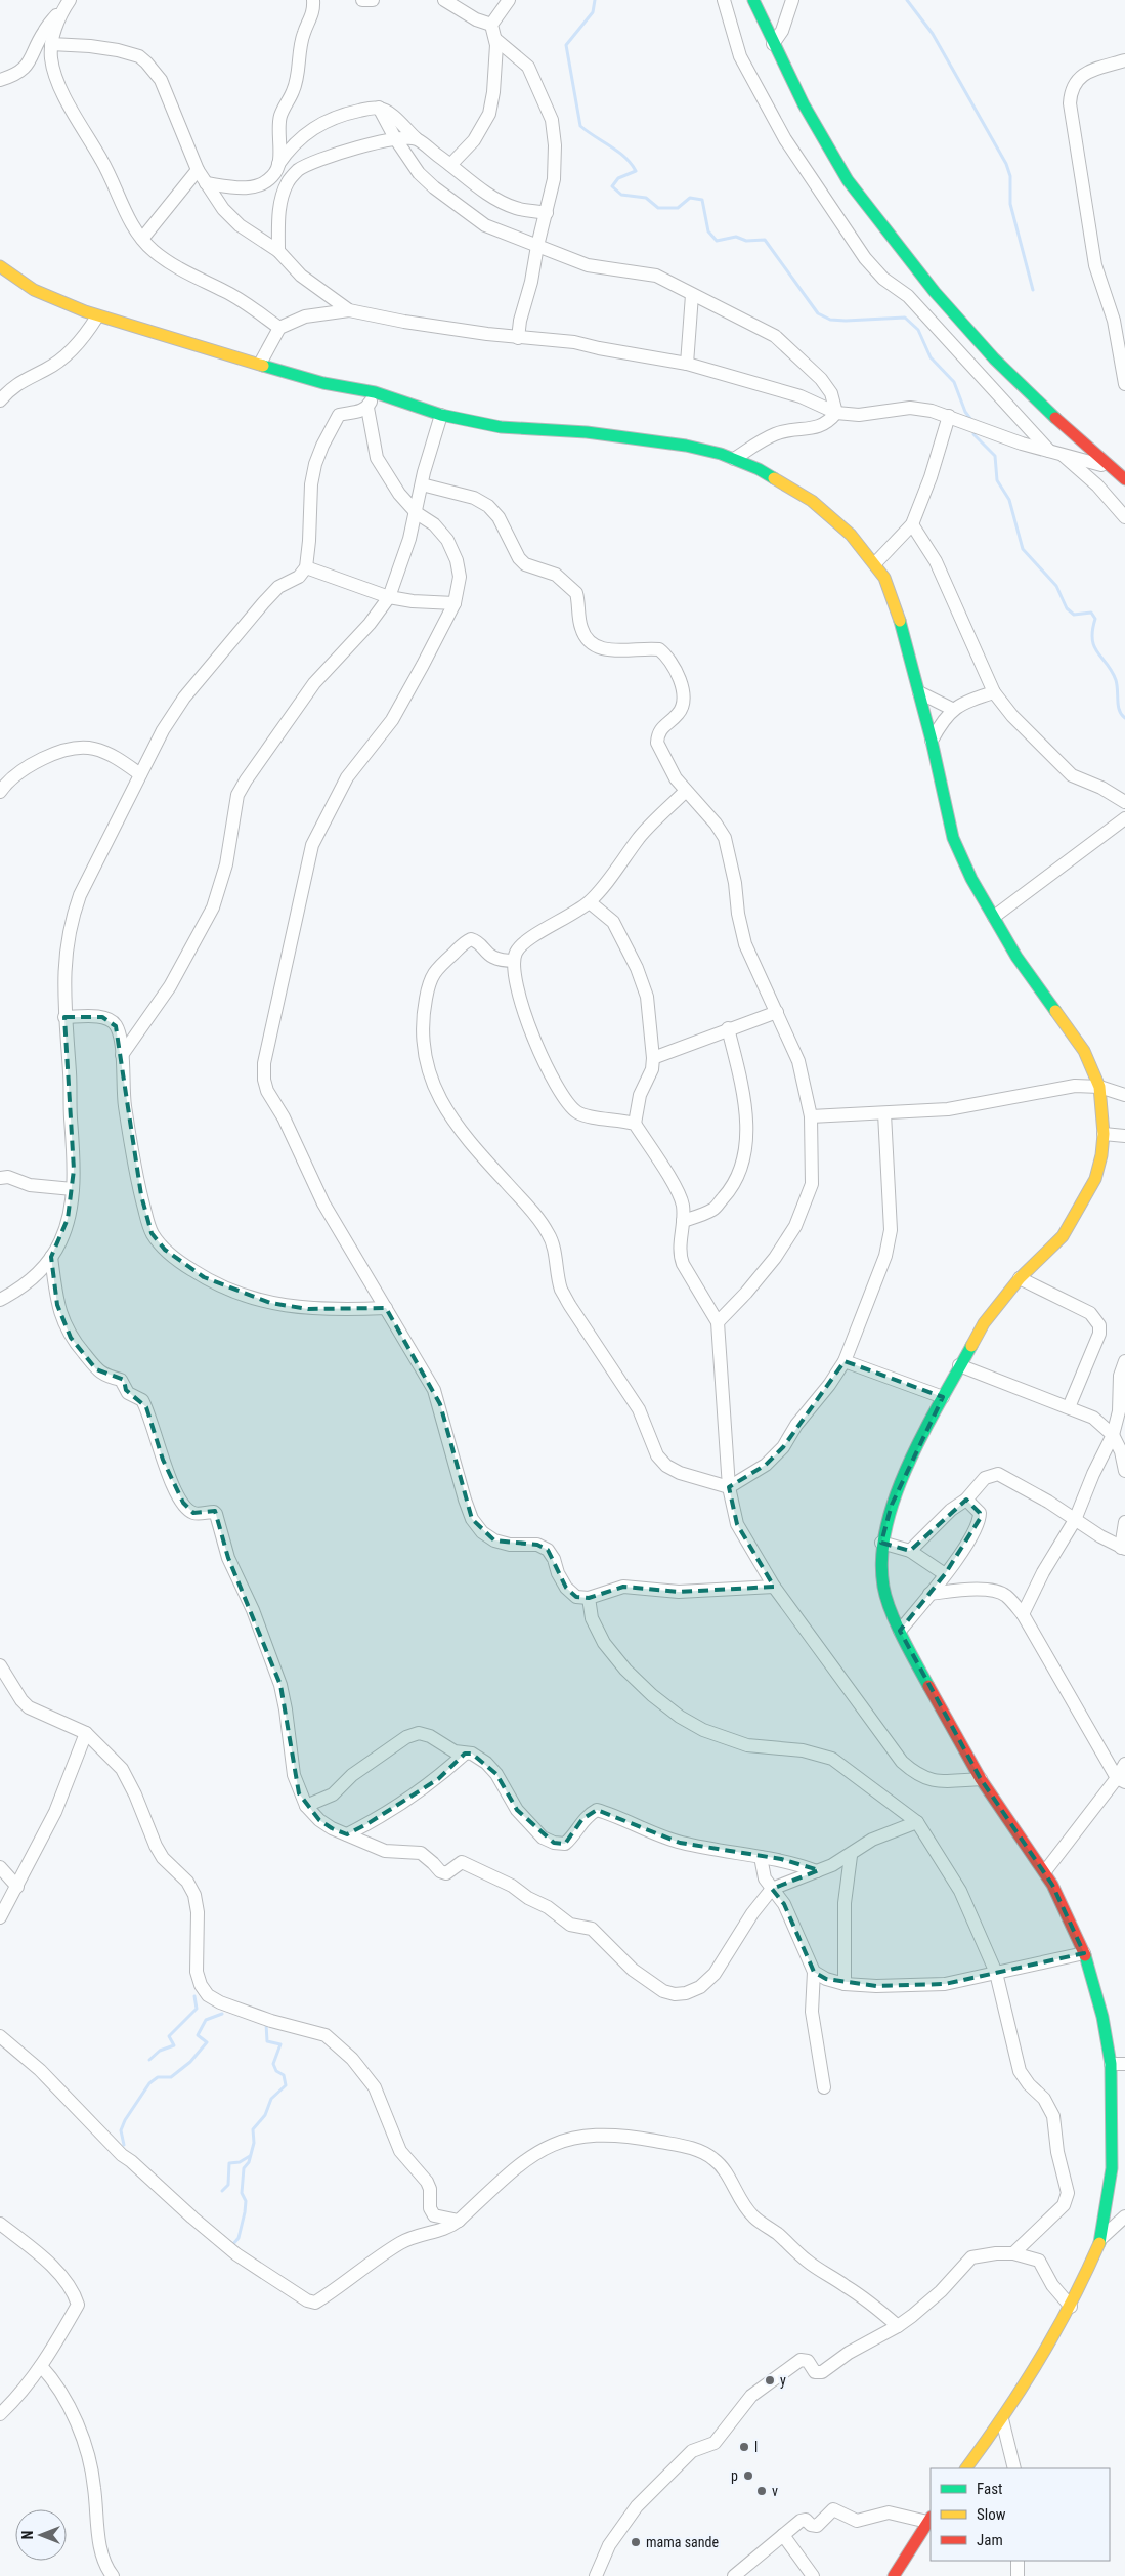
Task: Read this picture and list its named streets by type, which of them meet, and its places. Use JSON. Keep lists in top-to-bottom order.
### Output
{
  "places": [
    "y",
    "l",
    "p",
    "v",
    "mama sande"
  ],
  "legend": ["Fast", "Slow", "Jam"],
  "north": "left"
}
